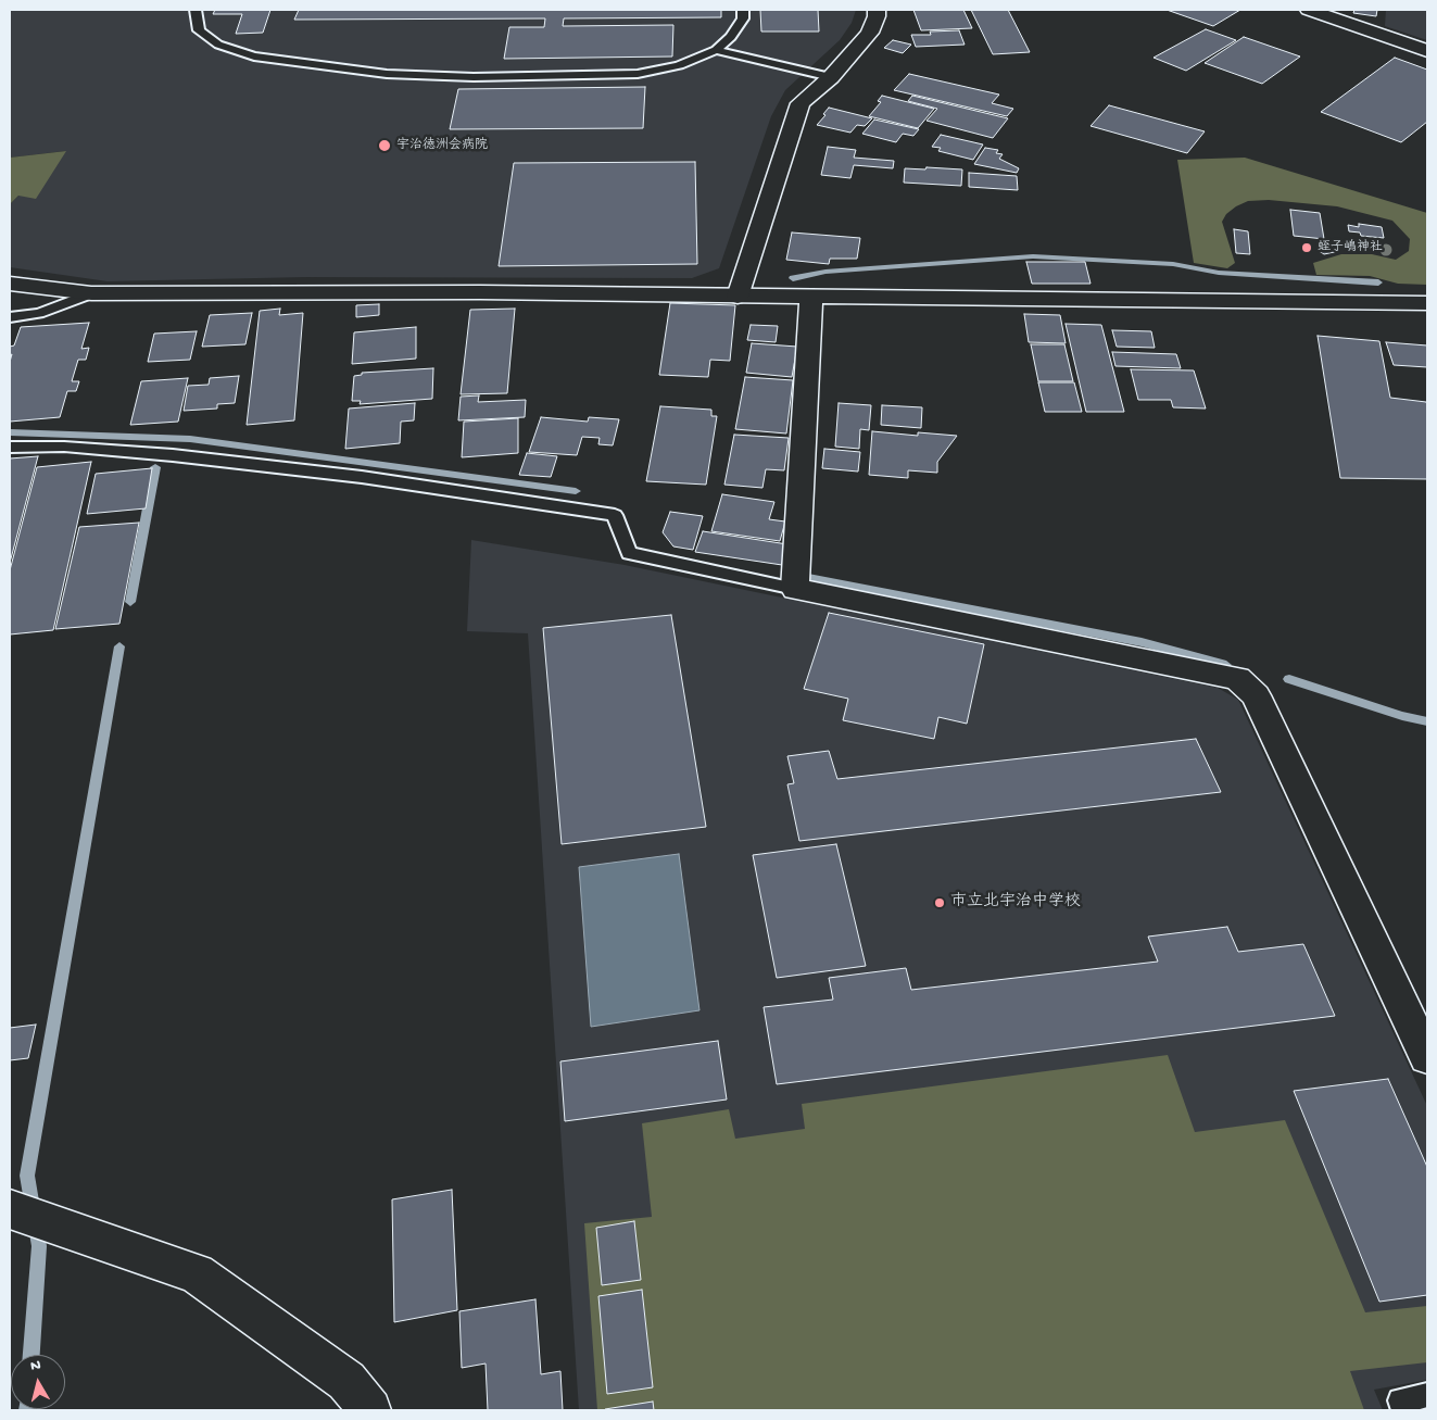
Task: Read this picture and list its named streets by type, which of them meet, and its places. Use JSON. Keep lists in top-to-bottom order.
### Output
{
  "places": ["宇治徳洲会病院", "蛭子嶋神社", "市立北宇治中学校"],
  "north": "top"
}
